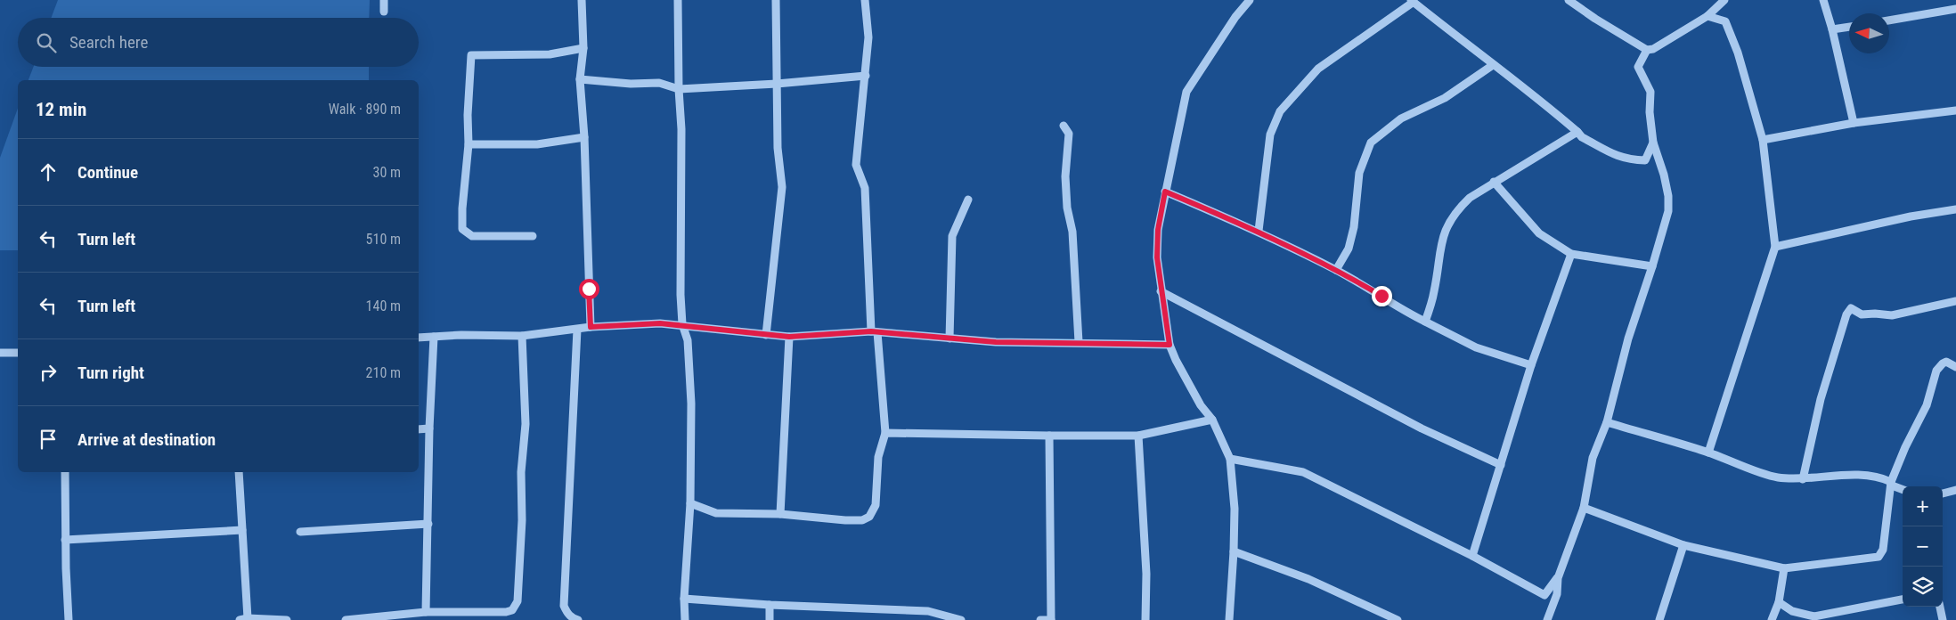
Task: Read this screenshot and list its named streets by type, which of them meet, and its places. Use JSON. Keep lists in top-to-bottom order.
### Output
{
  "north": "left",
  "page": {
    "search": "Search here",
    "heading": ["12 min", "Walk · 890 m"],
    "list": [
      ["Continue", "30 m"],
      ["Turn left", "510 m"],
      ["Turn left", "140 m"],
      ["Turn right", "210 m"],
      "Arrive at destination"
    ],
    "map_buttons": ["+", "−"]
  }
}
